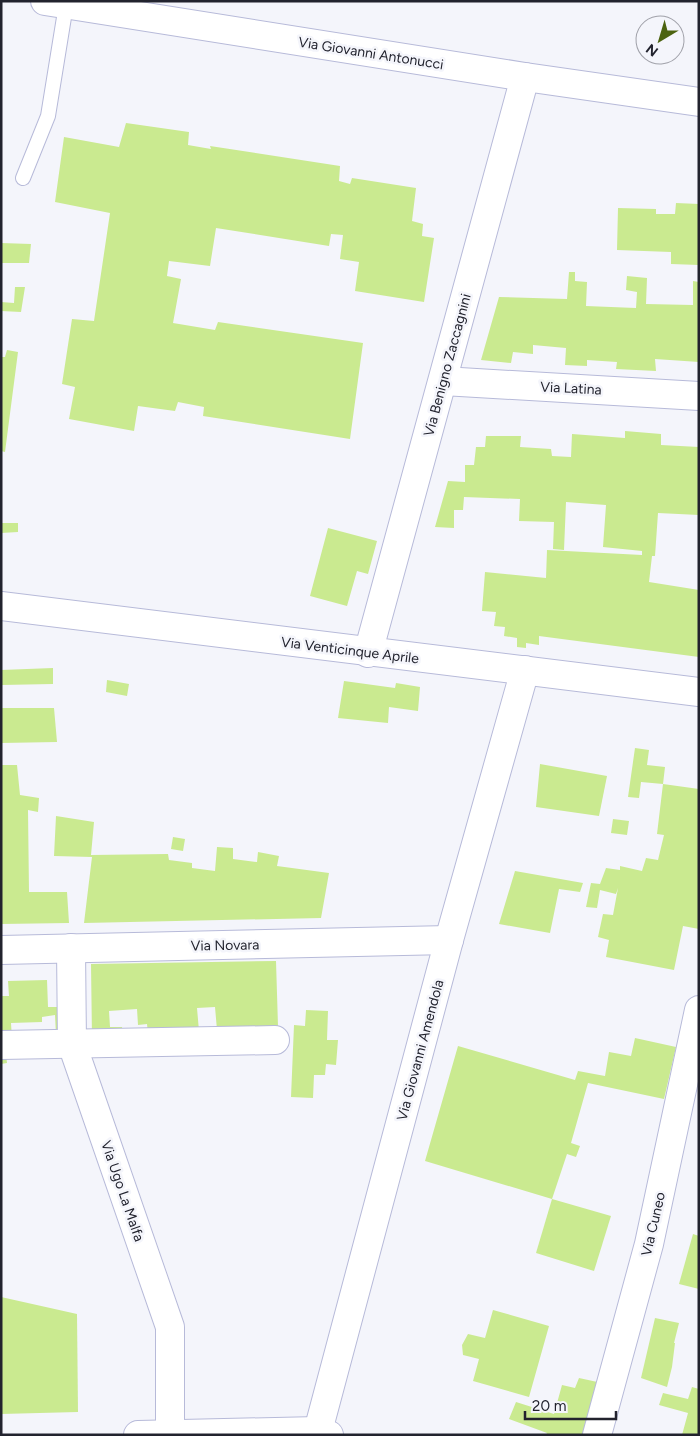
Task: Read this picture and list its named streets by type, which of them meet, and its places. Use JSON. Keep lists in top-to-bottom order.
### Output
{
  "streets": {
    "street": [
      "Via Giovanni Antonucci",
      "Via Benigno Zaccagnini",
      "Via Latina",
      "Via Venticinque Aprile",
      "Via Novara",
      "Via Giovanni Amendola",
      "Via Ugo La Malfa",
      "Via Cuneo"
    ]
  },
  "crossings": [
    ["Via Giovanni Antonucci", "Via Benigno Zaccagnini"],
    ["Via Benigno Zaccagnini", "Via Latina"],
    ["Via Benigno Zaccagnini", "Via Venticinque Aprile"],
    ["Via Venticinque Aprile", "Via Giovanni Amendola"],
    ["Via Novara", "Via Giovanni Amendola"],
    ["Via Novara", "Via Ugo La Malfa"]
  ],
  "scale_bar": "20 m",
  "north": "bottom left"
}
